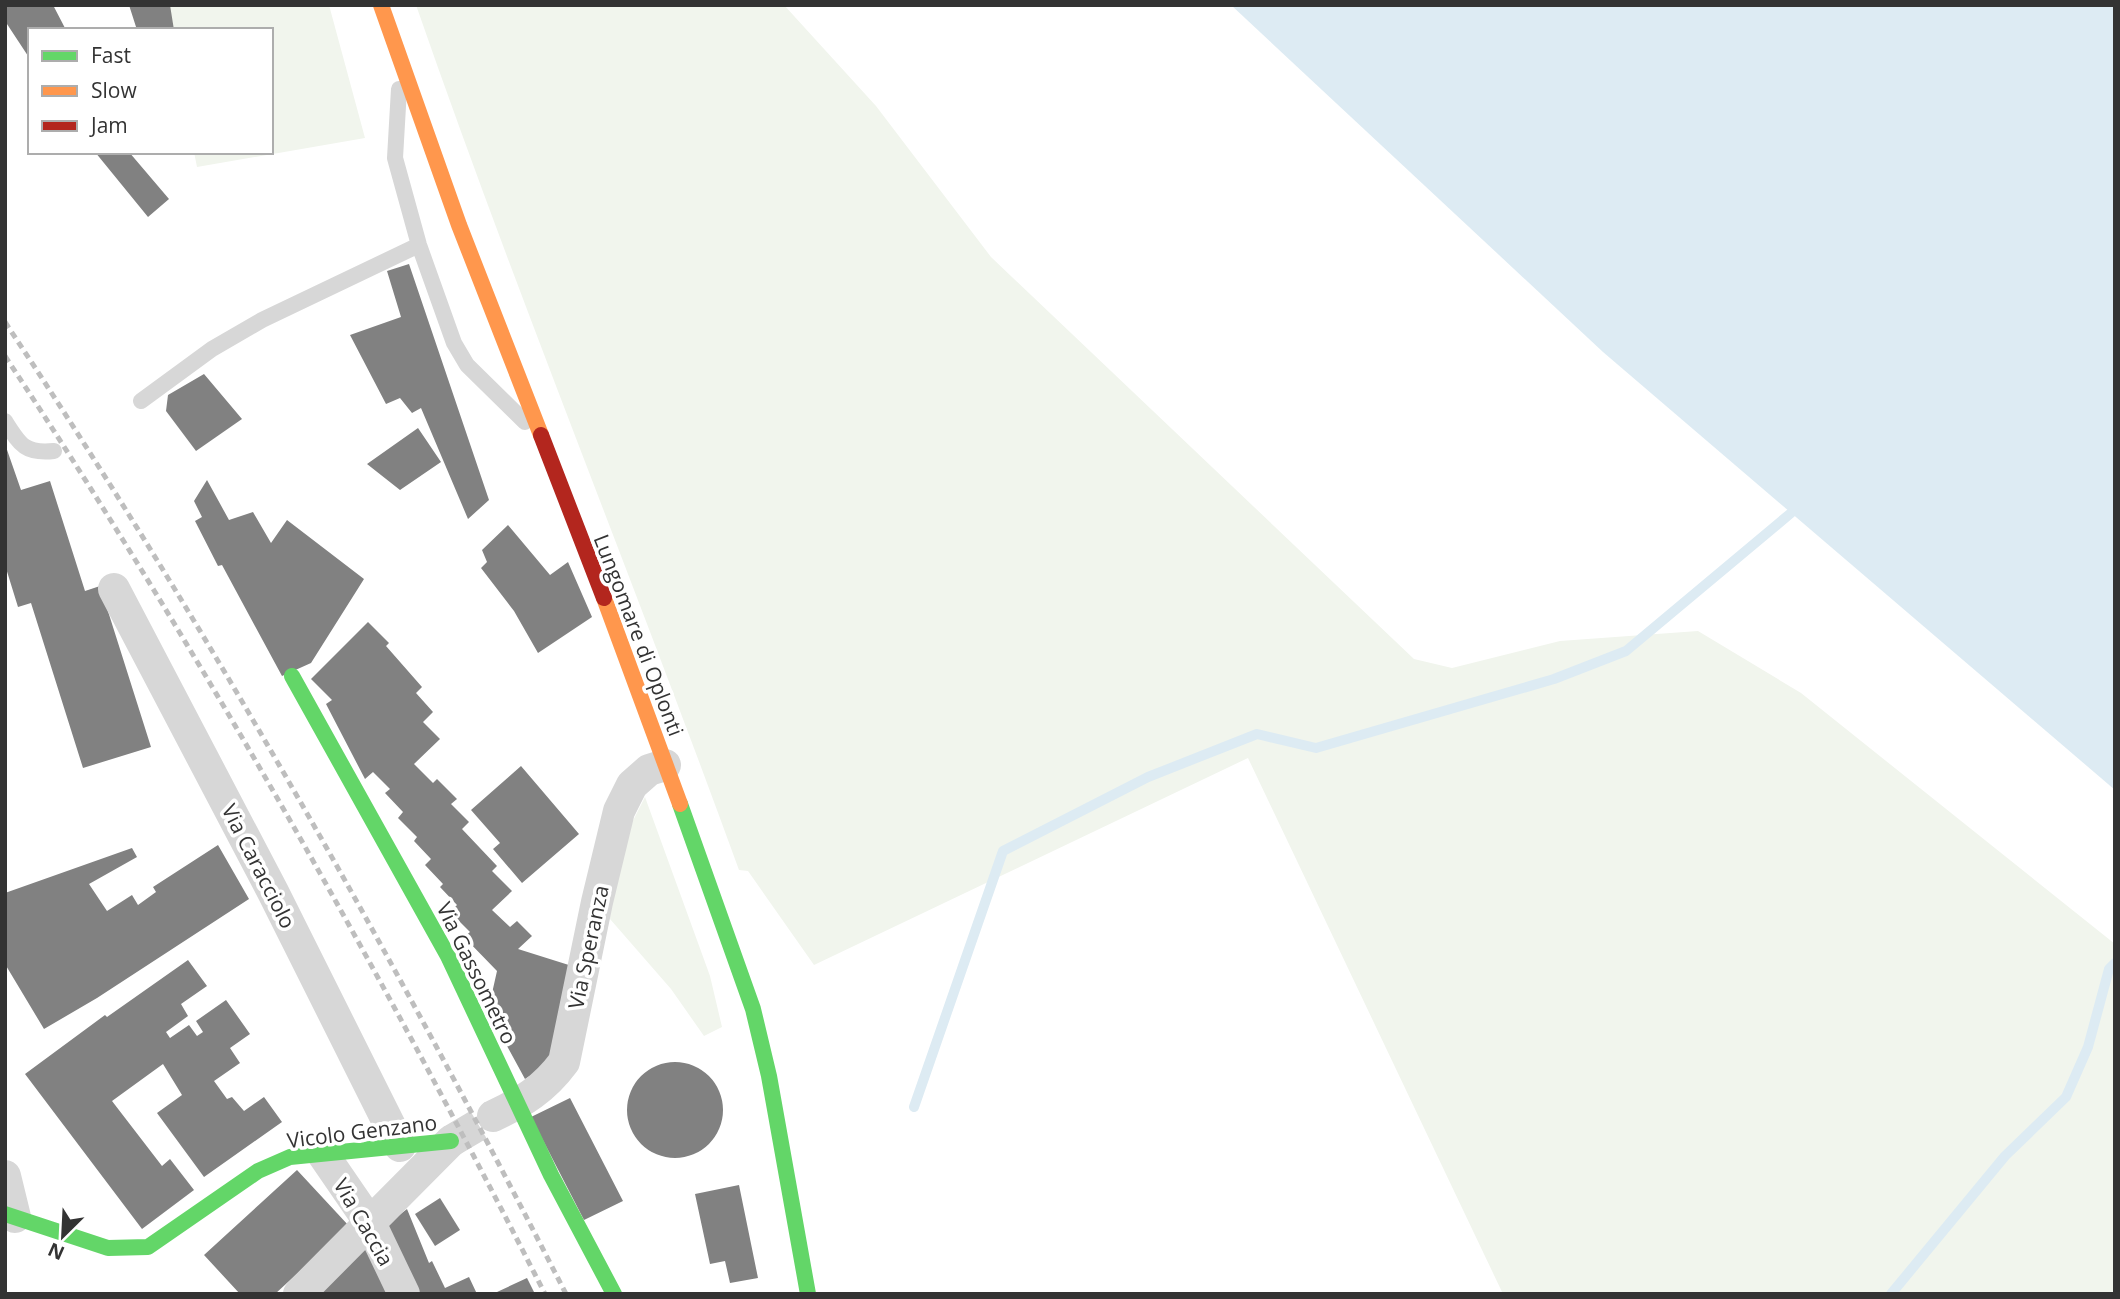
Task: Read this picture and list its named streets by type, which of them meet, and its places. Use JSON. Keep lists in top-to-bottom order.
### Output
{
  "streets": {
    "street": [
      "Lungomare di Oplonti",
      "Via Caracciolo",
      "Via Speranza",
      "Via Gassometro",
      "Vicolo Genzano",
      "Via Caccia"
    ]
  },
  "crossings": [
    ["Lungomare di Oplonti", "Via Speranza"],
    ["Via Caracciolo", "Vicolo Genzano"],
    ["Via Speranza", "Via Gassometro"],
    ["Vicolo Genzano", "Via Caccia"]
  ],
  "legend": ["Fast", "Slow", "Jam"],
  "north": "bottom left"
}
